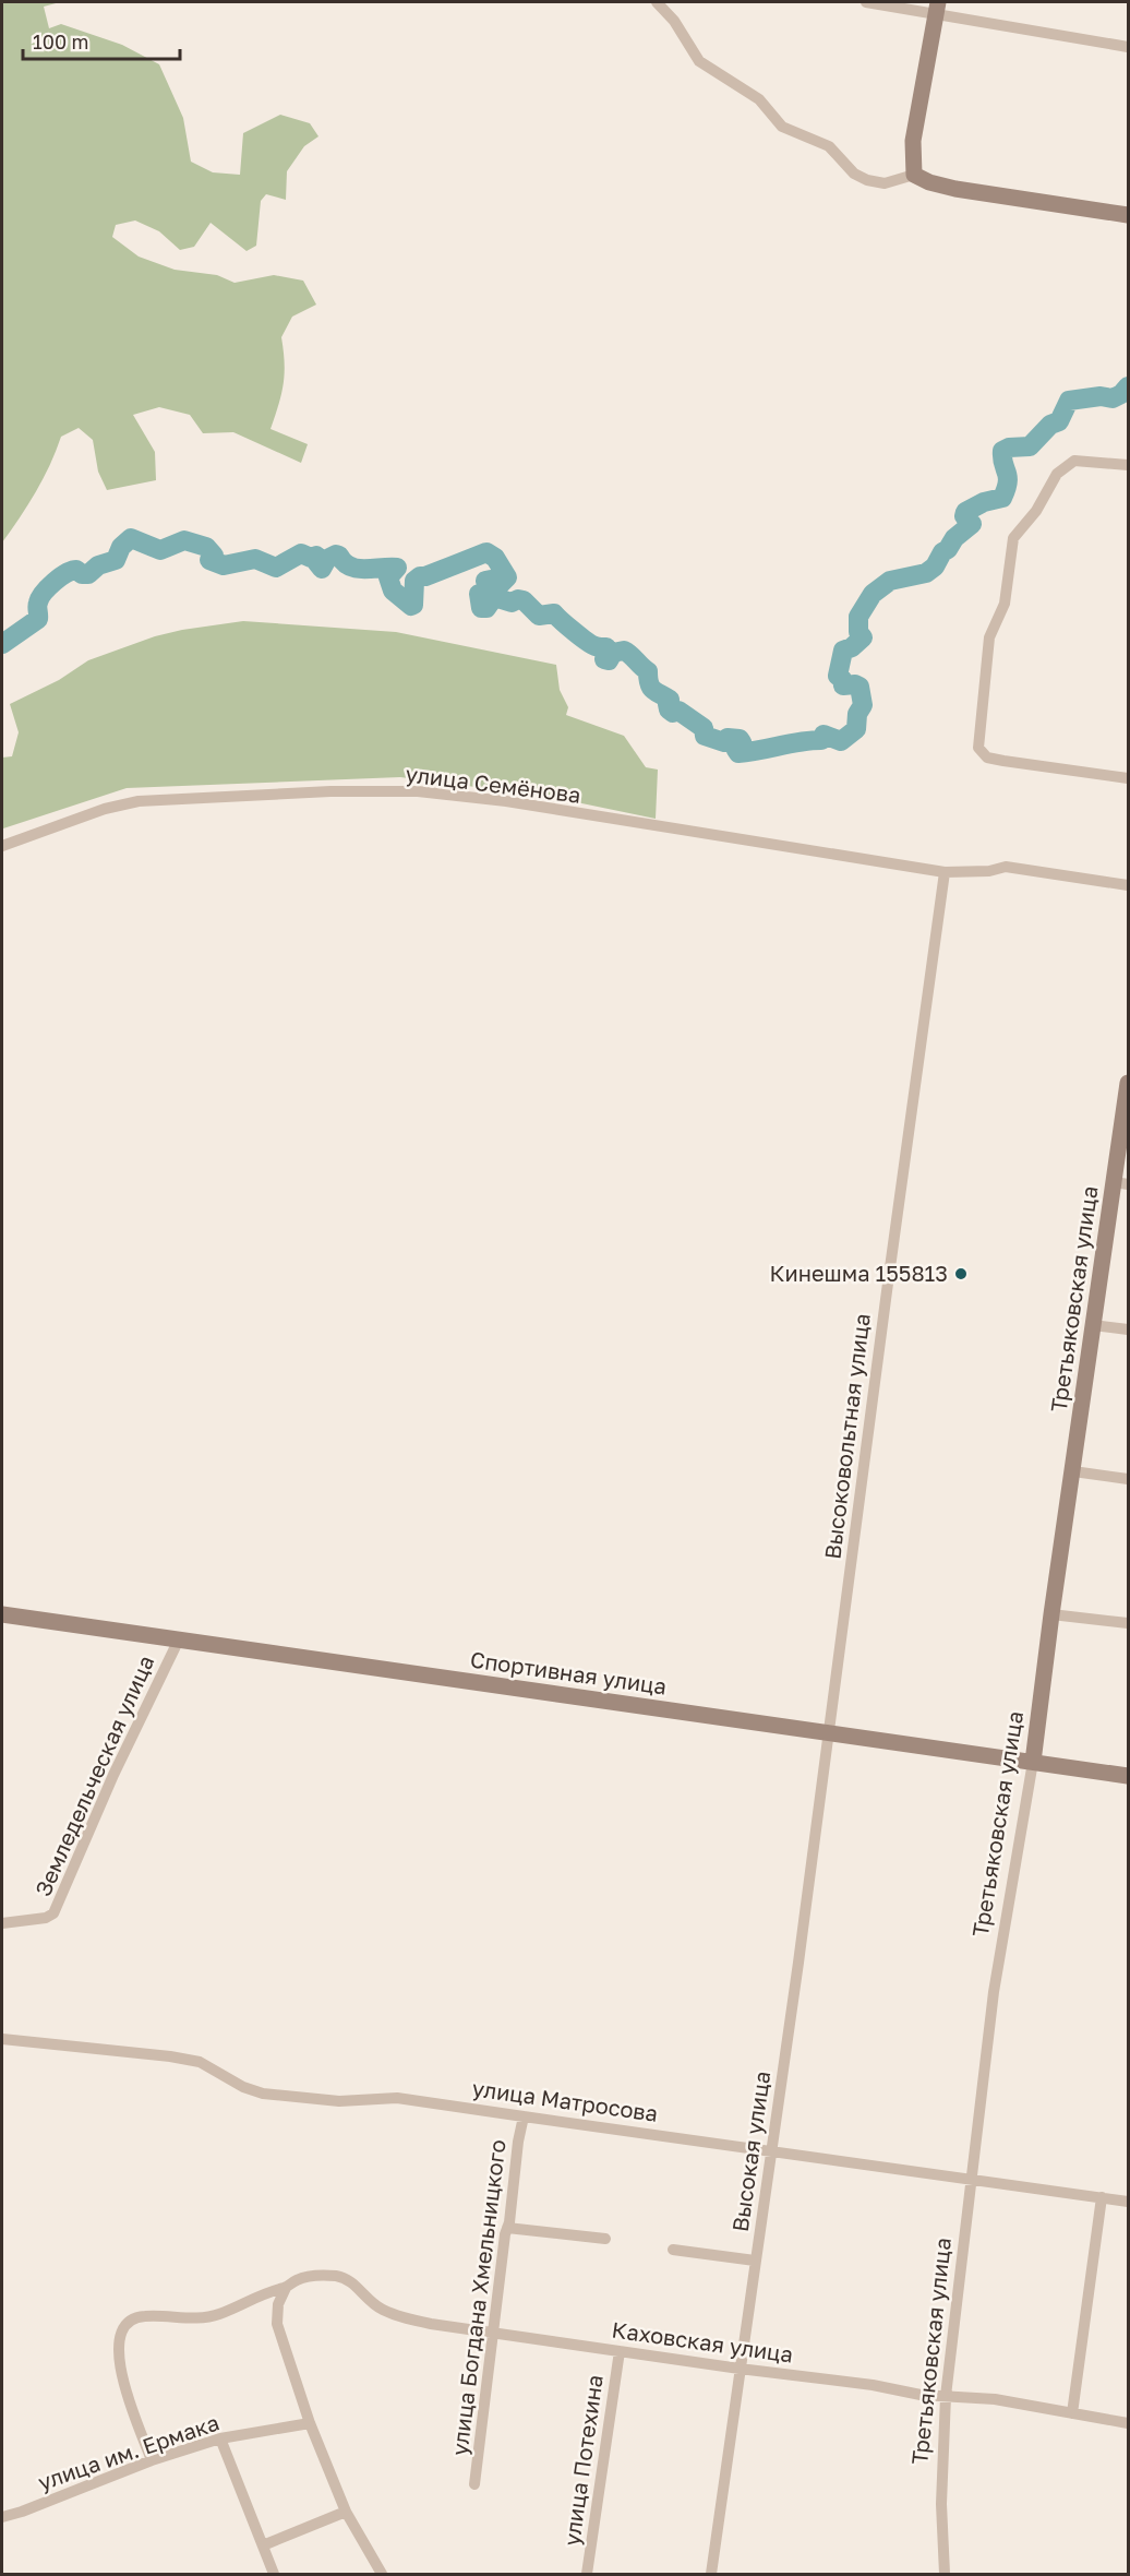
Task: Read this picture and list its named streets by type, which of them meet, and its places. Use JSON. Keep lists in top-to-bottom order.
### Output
{
  "streets": {
    "street": [
      "улица Семёнова",
      "Третьяковская улица",
      "Высоковольтная улица",
      "Спортивная улица",
      "Земледельческая улица",
      "улица Матросова",
      "Высокая улица",
      "улица Богдана Хмельницкого",
      "Каховская улица",
      "улица им. Ермака",
      "улица Потехина"
    ]
  },
  "crossings": [
    ["улица Семёнова", "Высоковольтная улица"],
    ["Третьяковская улица", "Спортивная улица"],
    ["Третьяковская улица", "улица Матросова"],
    ["Третьяковская улица", "Каховская улица"],
    ["Высоковольтная улица", "Спортивная улица"],
    ["Высоковольтная улица", "Высокая улица"],
    ["Спортивная улица", "Земледельческая улица"],
    ["Спортивная улица", "Высокая улица"],
    ["улица Матросова", "Высокая улица"],
    ["улица Матросова", "улица Богдана Хмельницкого"],
    ["Высокая улица", "Каховская улица"],
    ["улица Богдана Хмельницкого", "Каховская улица"],
    ["Каховская улица", "улица им. Ермака"],
    ["Каховская улица", "улица Потехина"]
  ],
  "places": ["Кинешма 155813"],
  "scale_bar": "100 m"
}
